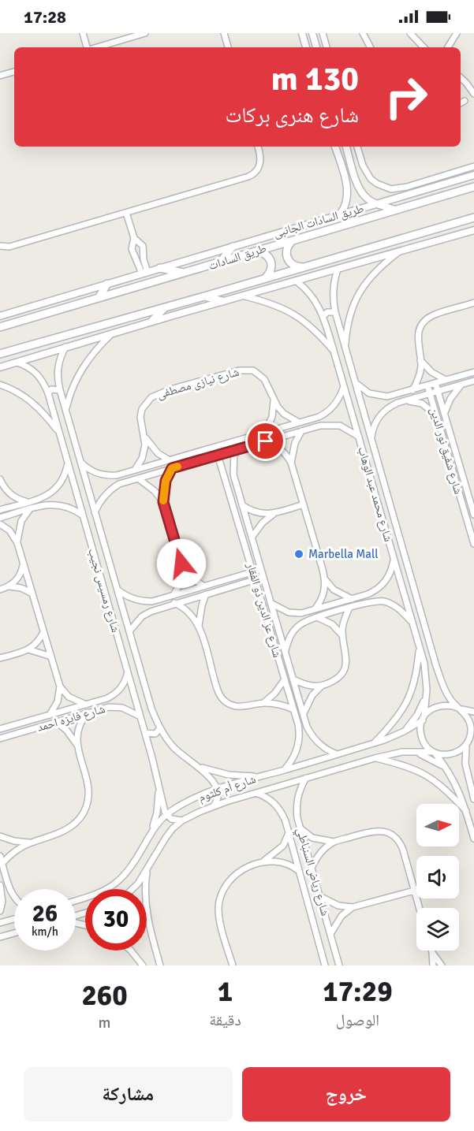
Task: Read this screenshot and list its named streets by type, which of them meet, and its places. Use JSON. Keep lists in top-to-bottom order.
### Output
{
  "streets": {
    "main road": ["طريق السادات"],
    "street": [
      "طريق السادات الجانبى",
      "شارع نيازى مصطفى",
      "شارع شفيق نور الدين",
      "شارع محمد عبد الوهاب",
      "شارع رمسيس نجيب",
      "شارع عز الدين ذو الفقار",
      "شارع فايزه احمد",
      "شارع أم كلثوم",
      "شارع رياض السنباطي"
    ]
  },
  "crossings": [
    ["شارع محمد عبد الوهاب", "شارع أم كلثوم"],
    ["شارع رمسيس نجيب", "شارع فايزه احمد"],
    ["شارع رمسيس نجيب", "شارع أم كلثوم"],
    ["شارع عز الدين ذو الفقار", "شارع أم كلثوم"],
    ["شارع أم كلثوم", "شارع رياض السنباطي"]
  ],
  "places": ["Marbella Mall"],
  "north": "right",
  "page": {
    "status": "17:28",
    "turn": ["130 m", "شارع هنرى بركات"],
    "speed": "26 km/h",
    "limit": "30",
    "eta": [
      "17:29",
      "الوصول",
      "1",
      "دقيقة",
      "260",
      "m"
    ],
    "buttons": ["خروج", "مشاركة"]
  }
}
